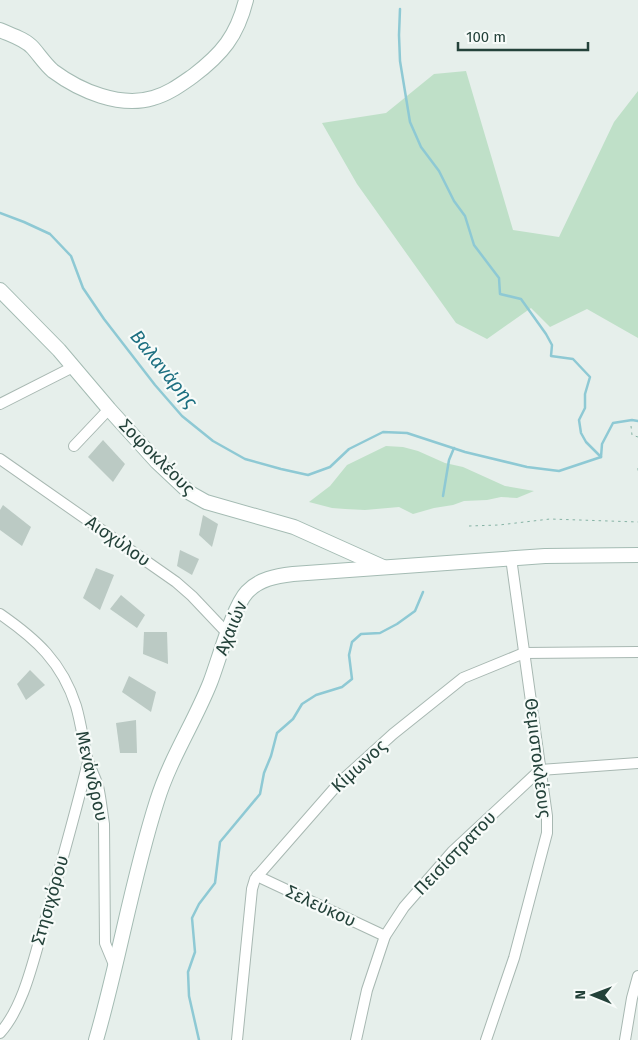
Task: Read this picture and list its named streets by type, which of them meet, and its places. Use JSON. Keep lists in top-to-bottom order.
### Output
{
  "streets": {
    "main road": ["Σοφοκλέους", "Αχαιών"],
    "street": [
      "Αισχύλου",
      "Θεμιστοκλέους",
      "Κίμωνος",
      "Μενάνδρου",
      "Πεισίστρατου",
      "Στησιχόρου",
      "Σελεύκου"
    ]
  },
  "crossings": [
    ["Σοφοκλέους", "Αχαιών"],
    ["Αισχύλου", "Αχαιών"],
    ["Αχαιών", "Θεμιστοκλέους"],
    ["Αχαιών", "Μενάνδρου"],
    ["Θεμιστοκλέους", "Κίμωνος"],
    ["Θεμιστοκλέους", "Πεισίστρατου"],
    ["Κίμωνος", "Σελεύκου"],
    ["Μενάνδρου", "Στησιχόρου"],
    ["Πεισίστρατου", "Σελεύκου"]
  ],
  "water": ["Βαλανάρης"],
  "scale_bar": "100 m",
  "north": "left"
}
